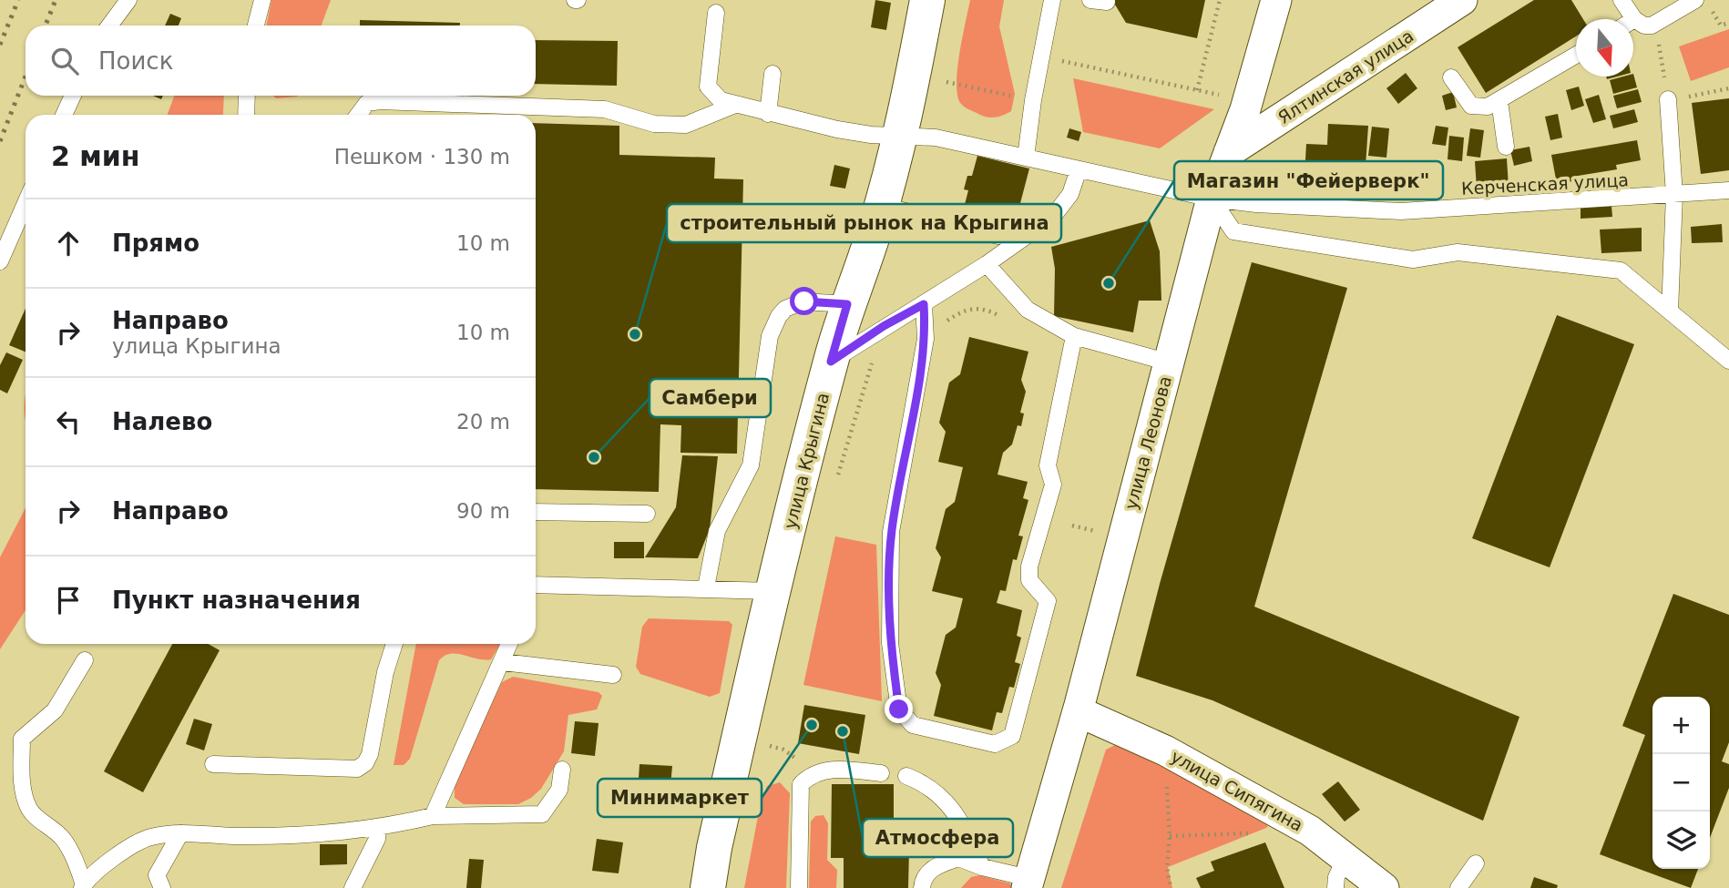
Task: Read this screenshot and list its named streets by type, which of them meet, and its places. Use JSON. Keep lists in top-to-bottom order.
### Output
{
  "streets": {
    "main road": ["улица Крыгина"],
    "street": ["Ялтинская улица", "улица Леонова", "улица Сипягина"],
    "lane": ["Керченская улица"]
  },
  "crossings": [
    ["Ялтинская улица", "улица Леонова"],
    ["Керченская улица", "улица Леонова"],
    ["Керченская улица", "улица Крыгина"],
    ["улица Леонова", "улица Сипягина"]
  ],
  "places": [
    "Магазин \"Фейерверк\"",
    "строительный рынок на Крыгина",
    "Самбери",
    "Минимаркет",
    "Атмосфера"
  ],
  "north": "bottom",
  "page": {
    "search": "Поиск",
    "heading": ["2 мин", "Пешком · 130 m"],
    "list": [
      ["Прямо", "10 m"],
      ["Направо", "улица Крыгина", "10 m"],
      ["Налево", "20 m"],
      ["Направо", "90 m"],
      "Пункт назначения"
    ],
    "map_buttons": ["+", "−"]
  }
}
